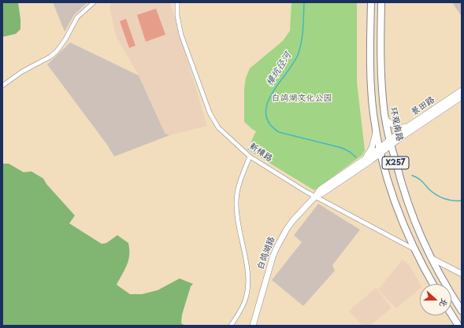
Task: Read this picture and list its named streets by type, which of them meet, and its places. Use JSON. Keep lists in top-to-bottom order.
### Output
{
  "streets": {
    "main road": ["环观南路", "X257"],
    "street": ["景田路", "新樟路", "白鸽湖路"]
  },
  "crossings": [
    ["景田路", "环观南路"],
    ["景田路", "X257"],
    ["景田路", "白鸽湖路"],
    ["新樟路", "X257"],
    ["新樟路", "白鸽湖路"],
    ["X257", "白鸽湖路"]
  ],
  "water": ["樟坑径河"],
  "parks": ["白鸽湖文化公园"],
  "north": "right"
}
